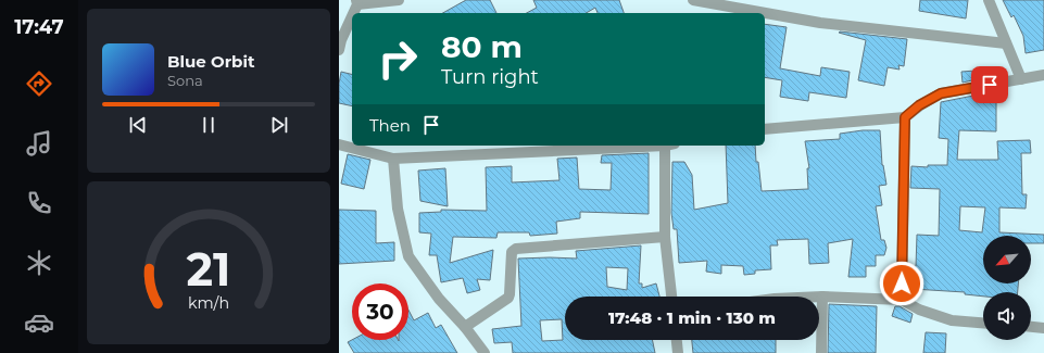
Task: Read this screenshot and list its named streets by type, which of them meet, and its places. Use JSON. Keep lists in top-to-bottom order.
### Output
{
  "north": "bottom left",
  "page": {
    "tabs": "17:47",
    "turn": ["80 m", "Turn right"],
    "song": ["Blue Orbit", "Sona"],
    "then": "Then",
    "limit": "30",
    "trip": "17:48 · 1 min · 130 m",
    "gauge": ["21", "km/h"]
  }
}
